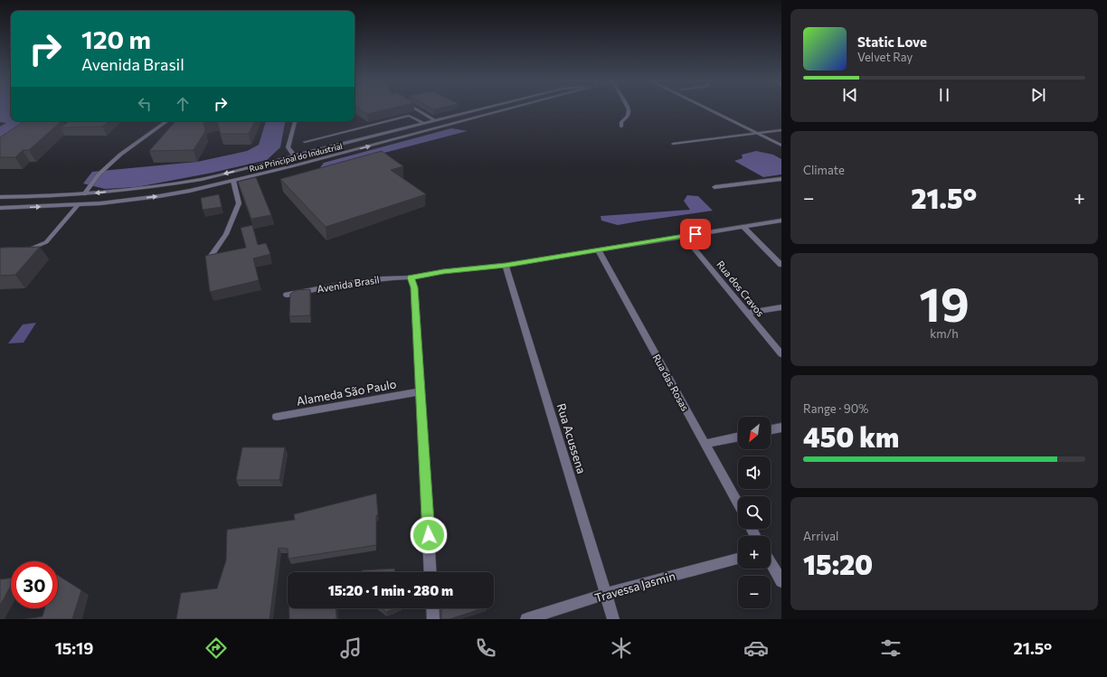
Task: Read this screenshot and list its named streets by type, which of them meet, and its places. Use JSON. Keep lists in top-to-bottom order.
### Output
{
  "streets": {
    "street": [
      "Rua Principal do Industrial",
      "Avenida Brasil",
      "Rua dos Cravos",
      "Rua das Rosas",
      "Alameda São Paulo",
      "Rua Acussena",
      "Travessa Jasmin"
    ]
  },
  "crossings": [
    ["Avenida Brasil", "Rua dos Cravos"],
    ["Avenida Brasil", "Rua das Rosas"],
    ["Avenida Brasil", "Rua Acussena"],
    ["Rua Acussena", "Travessa Jasmin"]
  ],
  "north": "bottom left",
  "page": {
    "turn": ["120 m", "Avenida Brasil"],
    "song": ["Static Love", "Velvet Ray"],
    "tile": [
      "Climate",
      ["19", "km/h"],
      ["Range · 90%", "450 km"],
      ["Arrival", "15:20"]
    ],
    "heat": ["−", "21.5°", "+"],
    "map_buttons": ["+", "−"],
    "limit": "30",
    "trip": "15:20 · 1 min · 280 m",
    "tabs": ["15:19", "21.5°"]
  }
}
